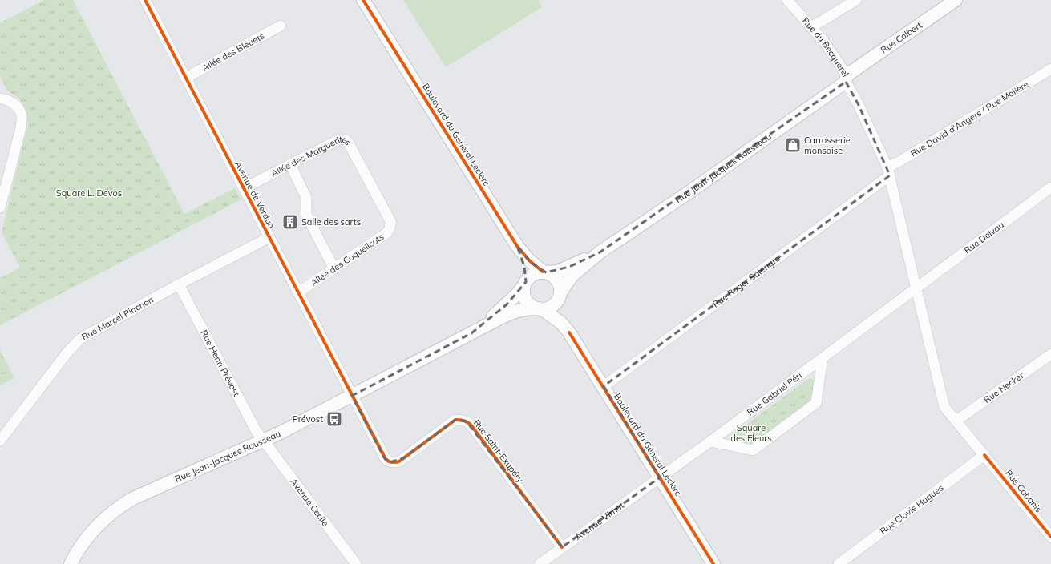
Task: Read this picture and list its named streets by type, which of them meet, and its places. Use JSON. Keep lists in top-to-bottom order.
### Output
{
  "streets": {
    "street": [
      "Rue Colbert",
      "Rue du Becquerel",
      "Allée des Bleuets",
      "Rue David d'Angers / Rue Molière",
      "Boulevard du Général Leclerc",
      "Allée des Marguerites",
      "Rue Jean-Jacques Rousseau",
      "Avenue de Verdun",
      "Rue Delvau",
      "Allée des Coquelicots",
      "Rue Roger Salengro",
      "Rue Marcel Pinchon",
      "Rue Henri Prévost",
      "Rue Necker",
      "Rue Gabriel Péri",
      "Rue Saint-Exupéry",
      "Rue Cabanis",
      "Avenue Cecile",
      "Rue Clovis Hugues",
      "Avenue Virnot"
    ]
  },
  "crossings": [
    ["Rue Colbert", "Rue du Becquerel"],
    ["Rue Colbert", "Rue Jean-Jacques Rousseau"],
    ["Rue du Becquerel", "Rue David d'Angers / Rue Molière"],
    ["Rue du Becquerel", "Rue Jean-Jacques Rousseau"],
    ["Rue du Becquerel", "Rue Delvau"],
    ["Rue du Becquerel", "Rue Roger Salengro"],
    ["Rue du Becquerel", "Rue Gabriel Péri"],
    ["Rue du Becquerel", "Rue Cabanis"],
    ["Allée des Bleuets", "Avenue de Verdun"],
    ["Rue David d'Angers / Rue Molière", "Rue Roger Salengro"],
    ["Boulevard du Général Leclerc", "Rue Jean-Jacques Rousseau"],
    ["Boulevard du Général Leclerc", "Rue Roger Salengro"],
    ["Boulevard du Général Leclerc", "Rue Gabriel Péri"],
    ["Boulevard du Général Leclerc", "Avenue Virnot"],
    ["Allée des Marguerites", "Avenue de Verdun"],
    ["Allée des Marguerites", "Allée des Coquelicots"],
    ["Rue Jean-Jacques Rousseau", "Avenue de Verdun"],
    ["Rue Jean-Jacques Rousseau", "Rue Henri Prévost"],
    ["Rue Jean-Jacques Rousseau", "Rue Saint-Exupéry"],
    ["Rue Jean-Jacques Rousseau", "Avenue Cecile"],
    ["Avenue de Verdun", "Allée des Coquelicots"],
    ["Avenue de Verdun", "Rue Marcel Pinchon"],
    ["Avenue de Verdun", "Rue Saint-Exupéry"],
    ["Rue Delvau", "Rue Gabriel Péri"],
    ["Rue Marcel Pinchon", "Rue Henri Prévost"],
    ["Rue Henri Prévost", "Avenue Cecile"],
    ["Rue Necker", "Rue Cabanis"],
    ["Rue Gabriel Péri", "Avenue Virnot"],
    ["Rue Saint-Exupéry", "Avenue Virnot"],
    ["Rue Cabanis", "Rue Clovis Hugues"]
  ],
  "parks": ["Square L. Devos", "Square des Fleurs"],
  "places": {
    "shop": ["Carrosserie monsoise"],
    "building": ["Salle des sarts"],
    "bus stop": ["Prévost"]
  }
}
